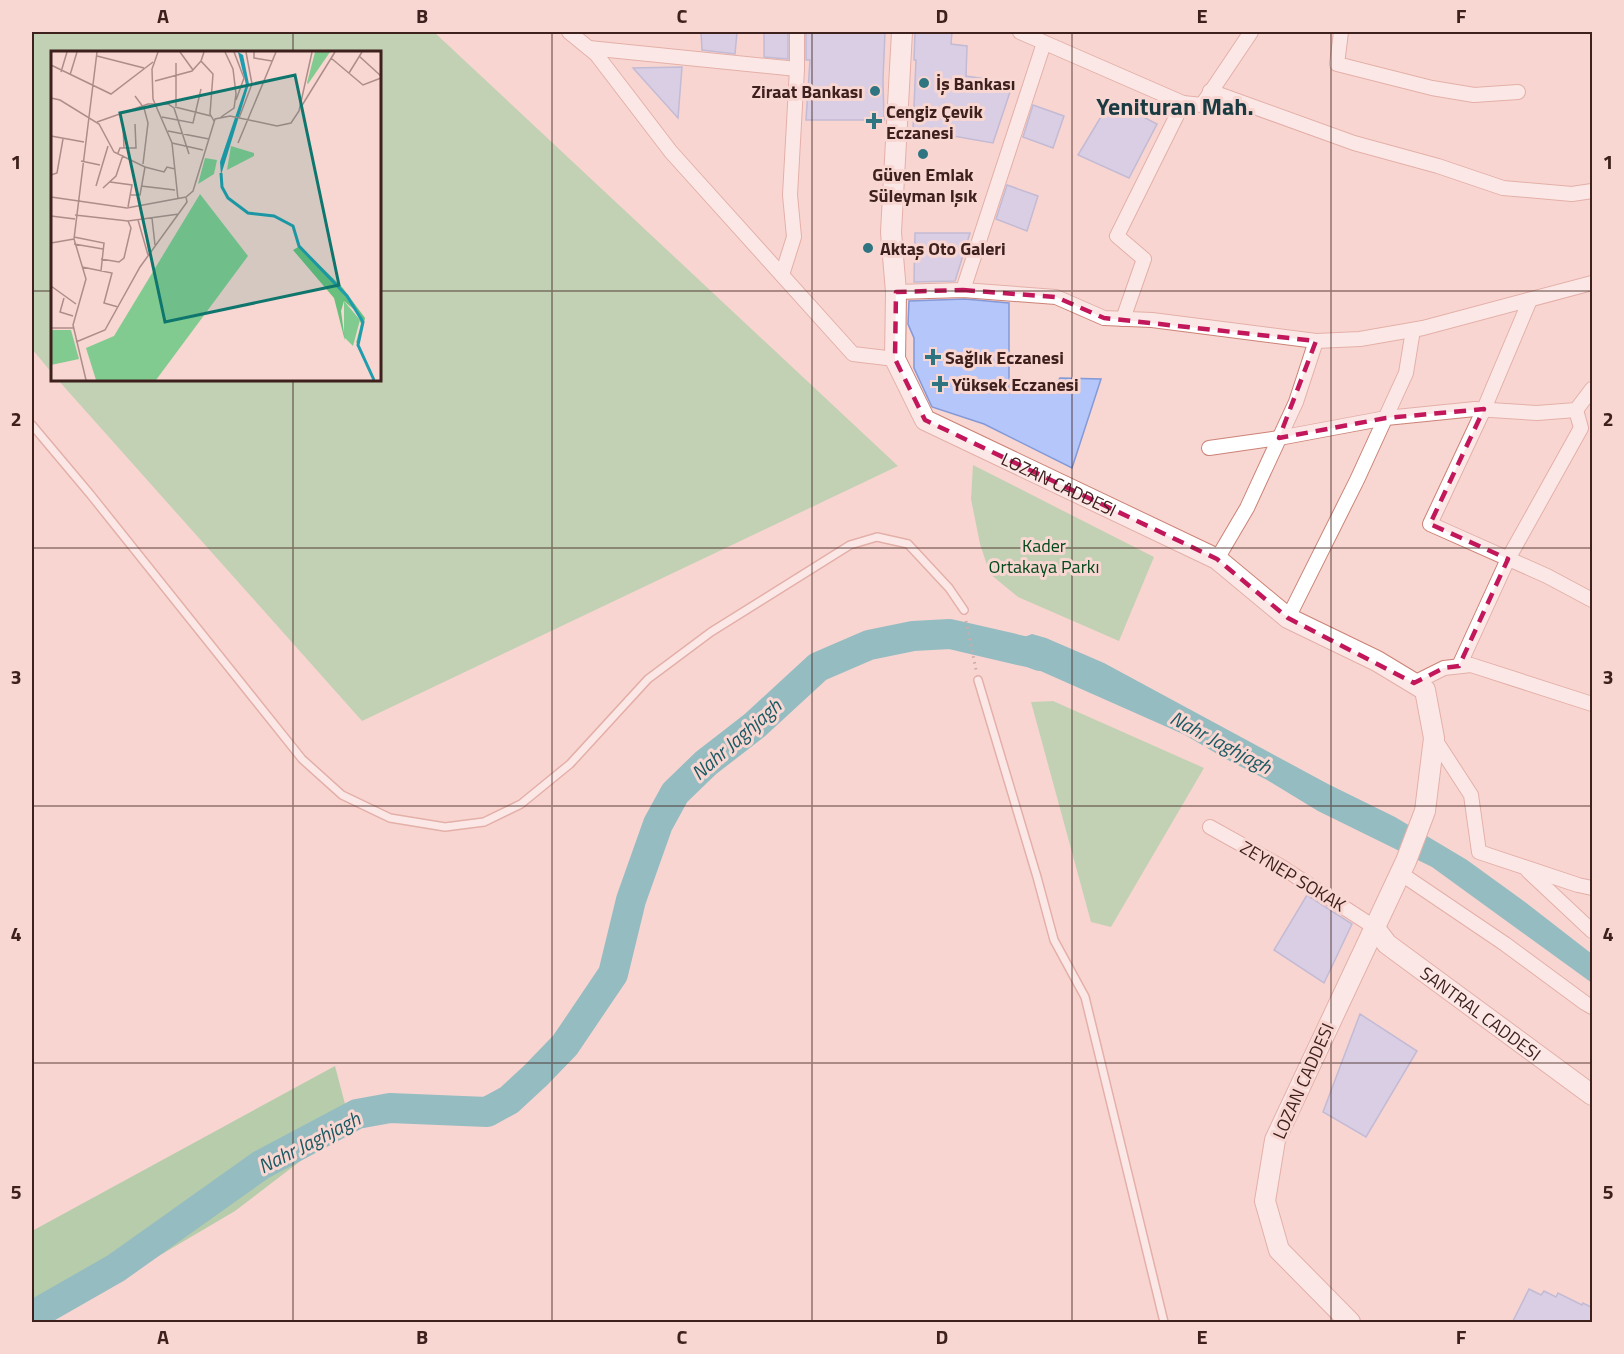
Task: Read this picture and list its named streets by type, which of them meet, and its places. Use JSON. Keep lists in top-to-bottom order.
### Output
{
  "streets": {
    "main road": ["LOZAN CADDESI", "SANTRAL CADDESI"],
    "street": ["ZEYNEP SOKAK"]
  },
  "crossings": [
    ["LOZAN CADDESI", "ZEYNEP SOKAK"],
    ["LOZAN CADDESI", "SANTRAL CADDESI"],
    ["ZEYNEP SOKAK", "SANTRAL CADDESI"]
  ],
  "districts": ["Yenituran Mah."],
  "water": ["Nahr Jaghjagh"],
  "parks": ["Kader Ortakaya Parkı"],
  "places": {
    "other": [
      "İş Bankası",
      "Ziraat Bankası",
      "Güven Emlak Süleyman Işık",
      "Aktaş Oto Galeri"
    ],
    "health": ["Cengiz Çevik Eczanesi", "Sağlık Eczanesi", "Yüksek Eczanesi"]
  },
  "grid": {
    "columns": [
      "A",
      "B",
      "C",
      "D",
      "E",
      "F"
    ],
    "rows": [
      "1",
      "2",
      "3",
      "4",
      "5"
    ]
  }
}
